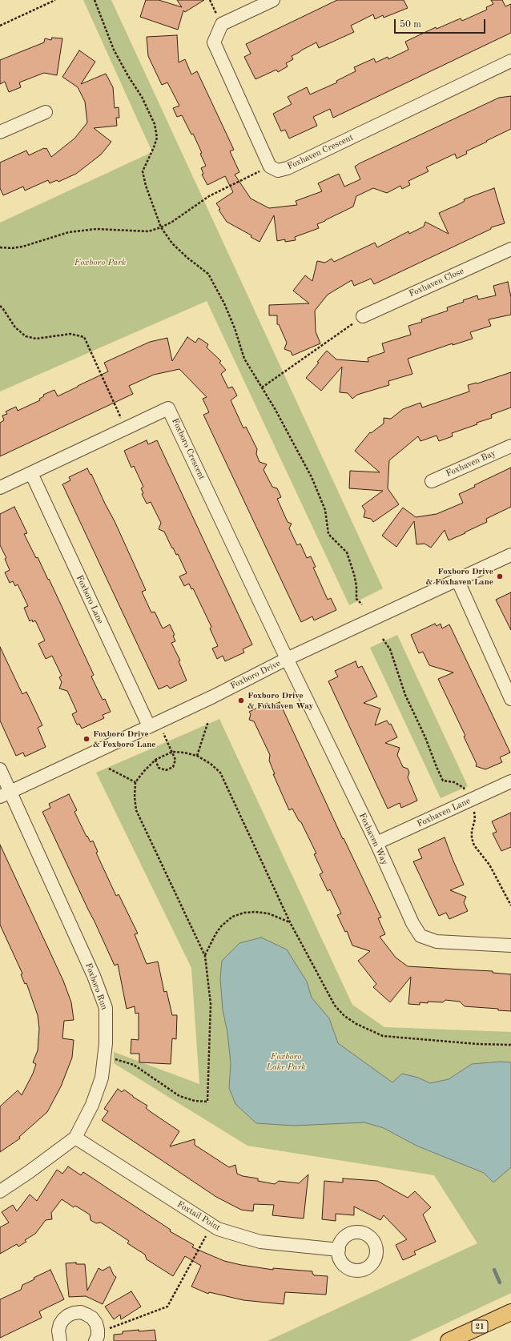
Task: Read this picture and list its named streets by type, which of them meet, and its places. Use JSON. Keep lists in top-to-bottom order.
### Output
{
  "streets": {
    "main road": ["21"],
    "street": [
      "Foxhaven Crescent",
      "Foxhaven Close",
      "Foxboro Crescent",
      "Foxhaven Bay",
      "Foxboro Lane",
      "Foxboro Drive",
      "Foxhaven Lane",
      "Foxhaven Way",
      "Foxboro Run",
      "Foxtail Point"
    ]
  },
  "crossings": [
    ["Foxboro Crescent", "Foxboro Lane"],
    ["Foxboro Crescent", "Foxboro Drive"],
    ["Foxboro Crescent", "Foxhaven Way"],
    ["Foxboro Lane", "Foxboro Drive"],
    ["Foxboro Drive", "Foxhaven Way"],
    ["Foxboro Drive", "Foxboro Run"],
    ["Foxhaven Lane", "Foxhaven Way"],
    ["Foxboro Run", "Foxtail Point"]
  ],
  "parks": ["Foxboro Park", "Foxboro Lake Park"],
  "places": ["Foxboro Drive & Foxhaven Lane", "Foxboro Drive & Foxhaven Way", "Foxboro Drive & Foxboro Lane"],
  "scale_bar": "50 m"
}
